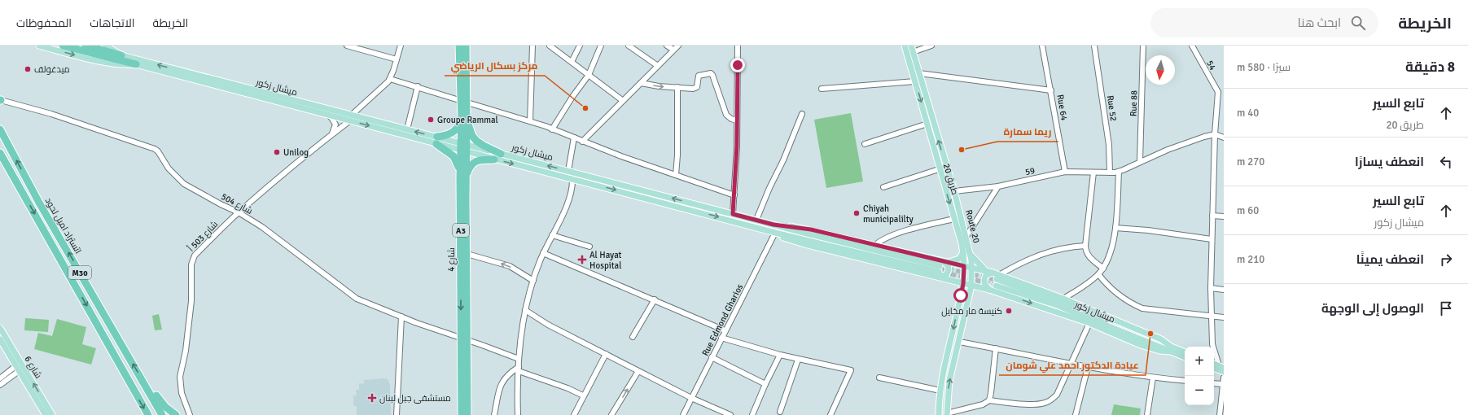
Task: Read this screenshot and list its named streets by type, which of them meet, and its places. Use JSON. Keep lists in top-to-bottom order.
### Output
{
  "streets": {
    "highway": [
      "اتستراد اميل لحود",
      "A3",
      "شارع 4",
      "M30"
    ],
    "main road": [
      "ميشال زكور",
      "طريق 20",
      "Route 20",
      "شارع 6"
    ],
    "street": [
      "54",
      "Rue 88",
      "Rue 64",
      "Rue 52",
      "59",
      "شارع 504",
      "شارع 503 أ",
      "Rue Edmond Gharios"
    ]
  },
  "crossings": [
    ["ميشال زكور", "طريق 20"],
    ["ميشال زكور", "Route 20"],
    ["ميشال زكور", "شارع 503 أ"],
    ["ميشال زكور", "شارع 4"],
    ["ميشال زكور", "Rue Edmond Gharios"],
    ["Rue 88", "59"],
    ["Rue 64", "59"],
    ["Rue 52", "59"],
    ["59", "Route 20"],
    ["شارع 504", "شارع 503 أ"],
    ["شارع 504", "شارع 4"],
    ["A3", "شارع 4"]
  ],
  "one_way": ["طريق 20", "Route 20"],
  "places": {
    "other": [
      "ميدغولف",
      "مركز بسكال الرياضي",
      "Groupe Rammal",
      "ريما سمارة",
      "Unilog",
      "Chiyah municipalilty",
      "كنيسة مار مخايل",
      "عيادة الدكتور احمد علي شومان"
    ],
    "health": ["Al Hayat Hospital", "مستشفى جبل لبنان"]
  },
  "north": "bottom",
  "page": {
    "header": "الخريطة",
    "search": "ابحث هنا",
    "nav": ["الخريطة", "الاتجاهات", "المحفوظات"],
    "heading": ["8 دقيقة", "سيرًا · 580 m"],
    "list": [
      ["تابع السير", "طريق 20", "40 m"],
      ["انعطف يسارًا", "270 m"],
      ["تابع السير", "ميشال زكور", "60 m"],
      ["انعطف يمينًا", "210 m"],
      "الوصول إلى الوجهة"
    ],
    "map_buttons": ["+", "−"]
  }
}
